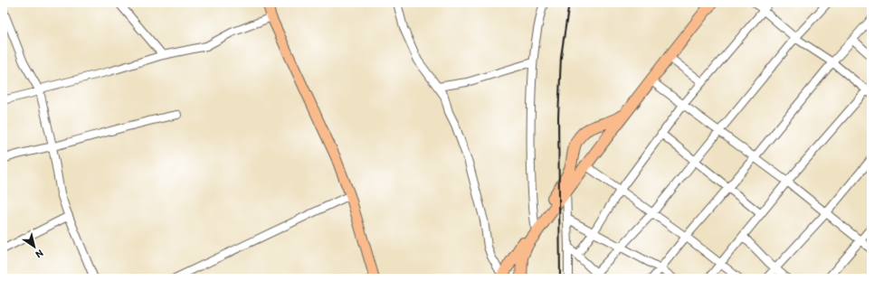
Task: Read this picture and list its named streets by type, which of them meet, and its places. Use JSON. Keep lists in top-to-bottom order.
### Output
{
  "north": "bottom right"
}
